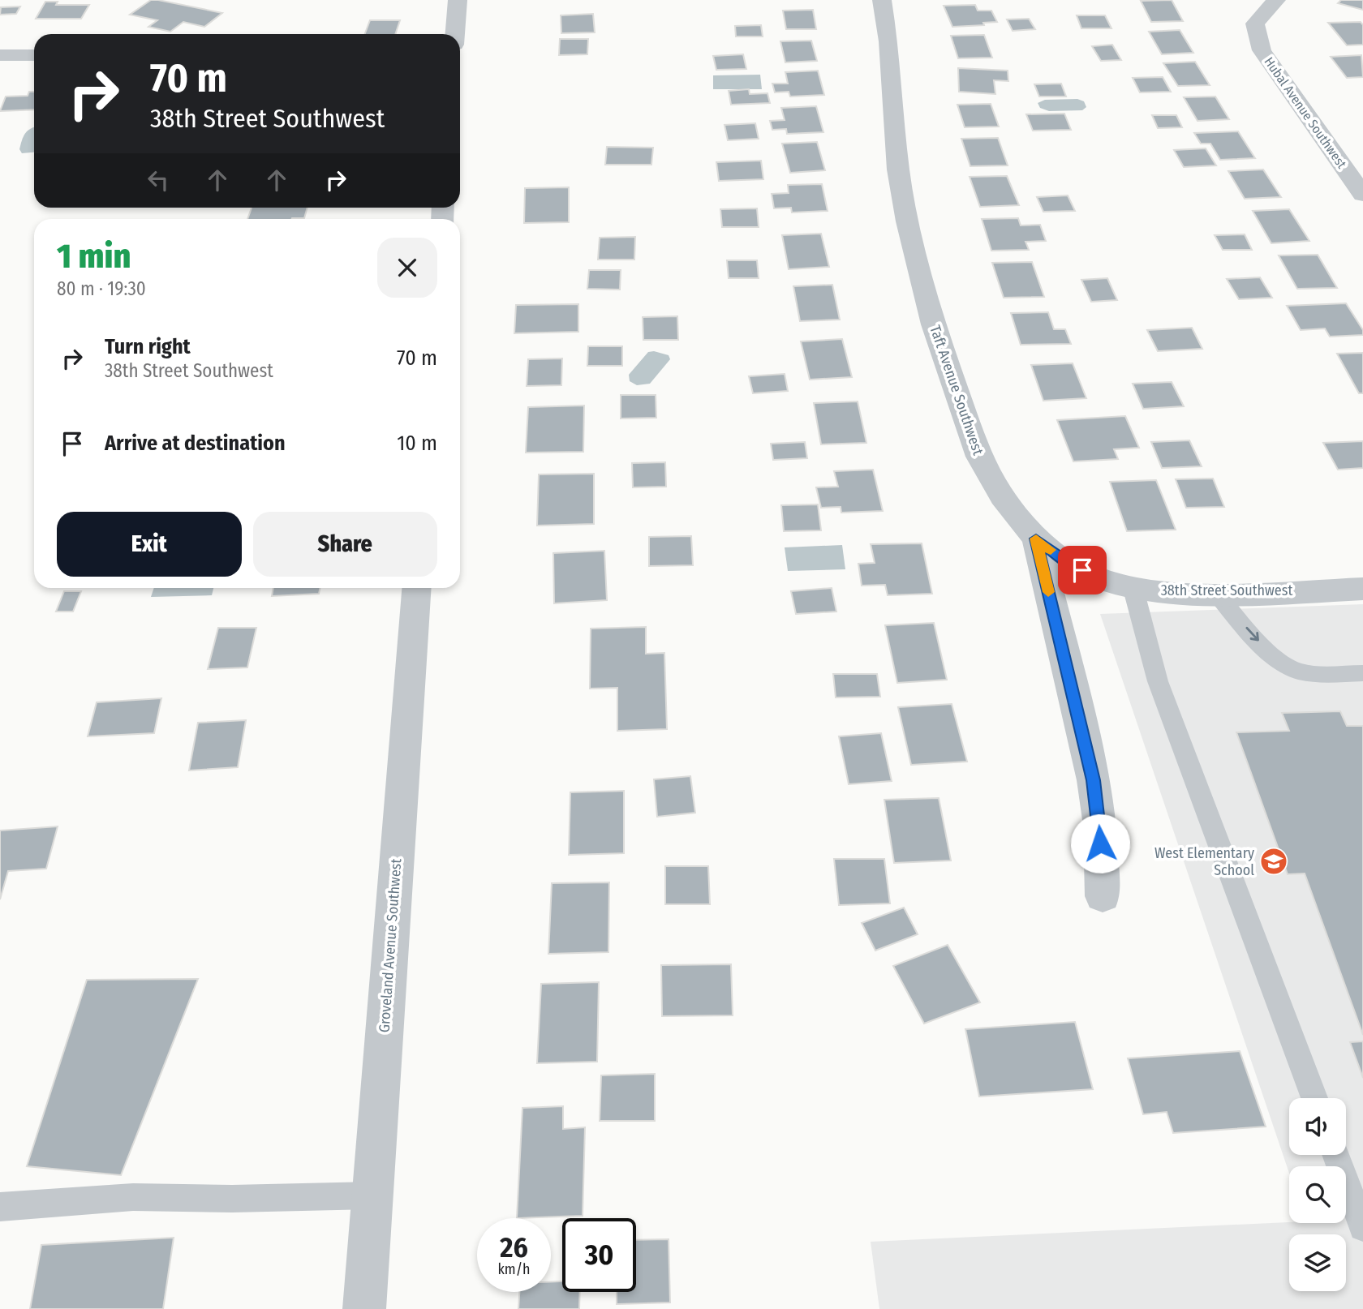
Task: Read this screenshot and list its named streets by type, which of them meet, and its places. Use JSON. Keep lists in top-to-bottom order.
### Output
{
  "streets": {
    "street": [
      "Hubal Avenue Southwest",
      "Taft Avenue Southwest",
      "38th Street Southwest",
      "Groveland Avenue Southwest"
    ]
  },
  "crossings": [
    ["Taft Avenue Southwest", "38th Street Southwest"]
  ],
  "places": {
    "school or university": ["West Elementary School"]
  },
  "page": {
    "turn": ["70 m", "38th Street Southwest"],
    "heading": ["1 min", "80 m · 19:30"],
    "list": [
      {
        "name": "Turn right",
        "note": "38th Street Southwest",
        "value": "70 m"
      },
      {
        "name": "Arrive at destination",
        "value": "10 m"
      }
    ],
    "buttons": ["Exit", "Share"],
    "speed": "26 km/h",
    "limit": "30"
  }
}
